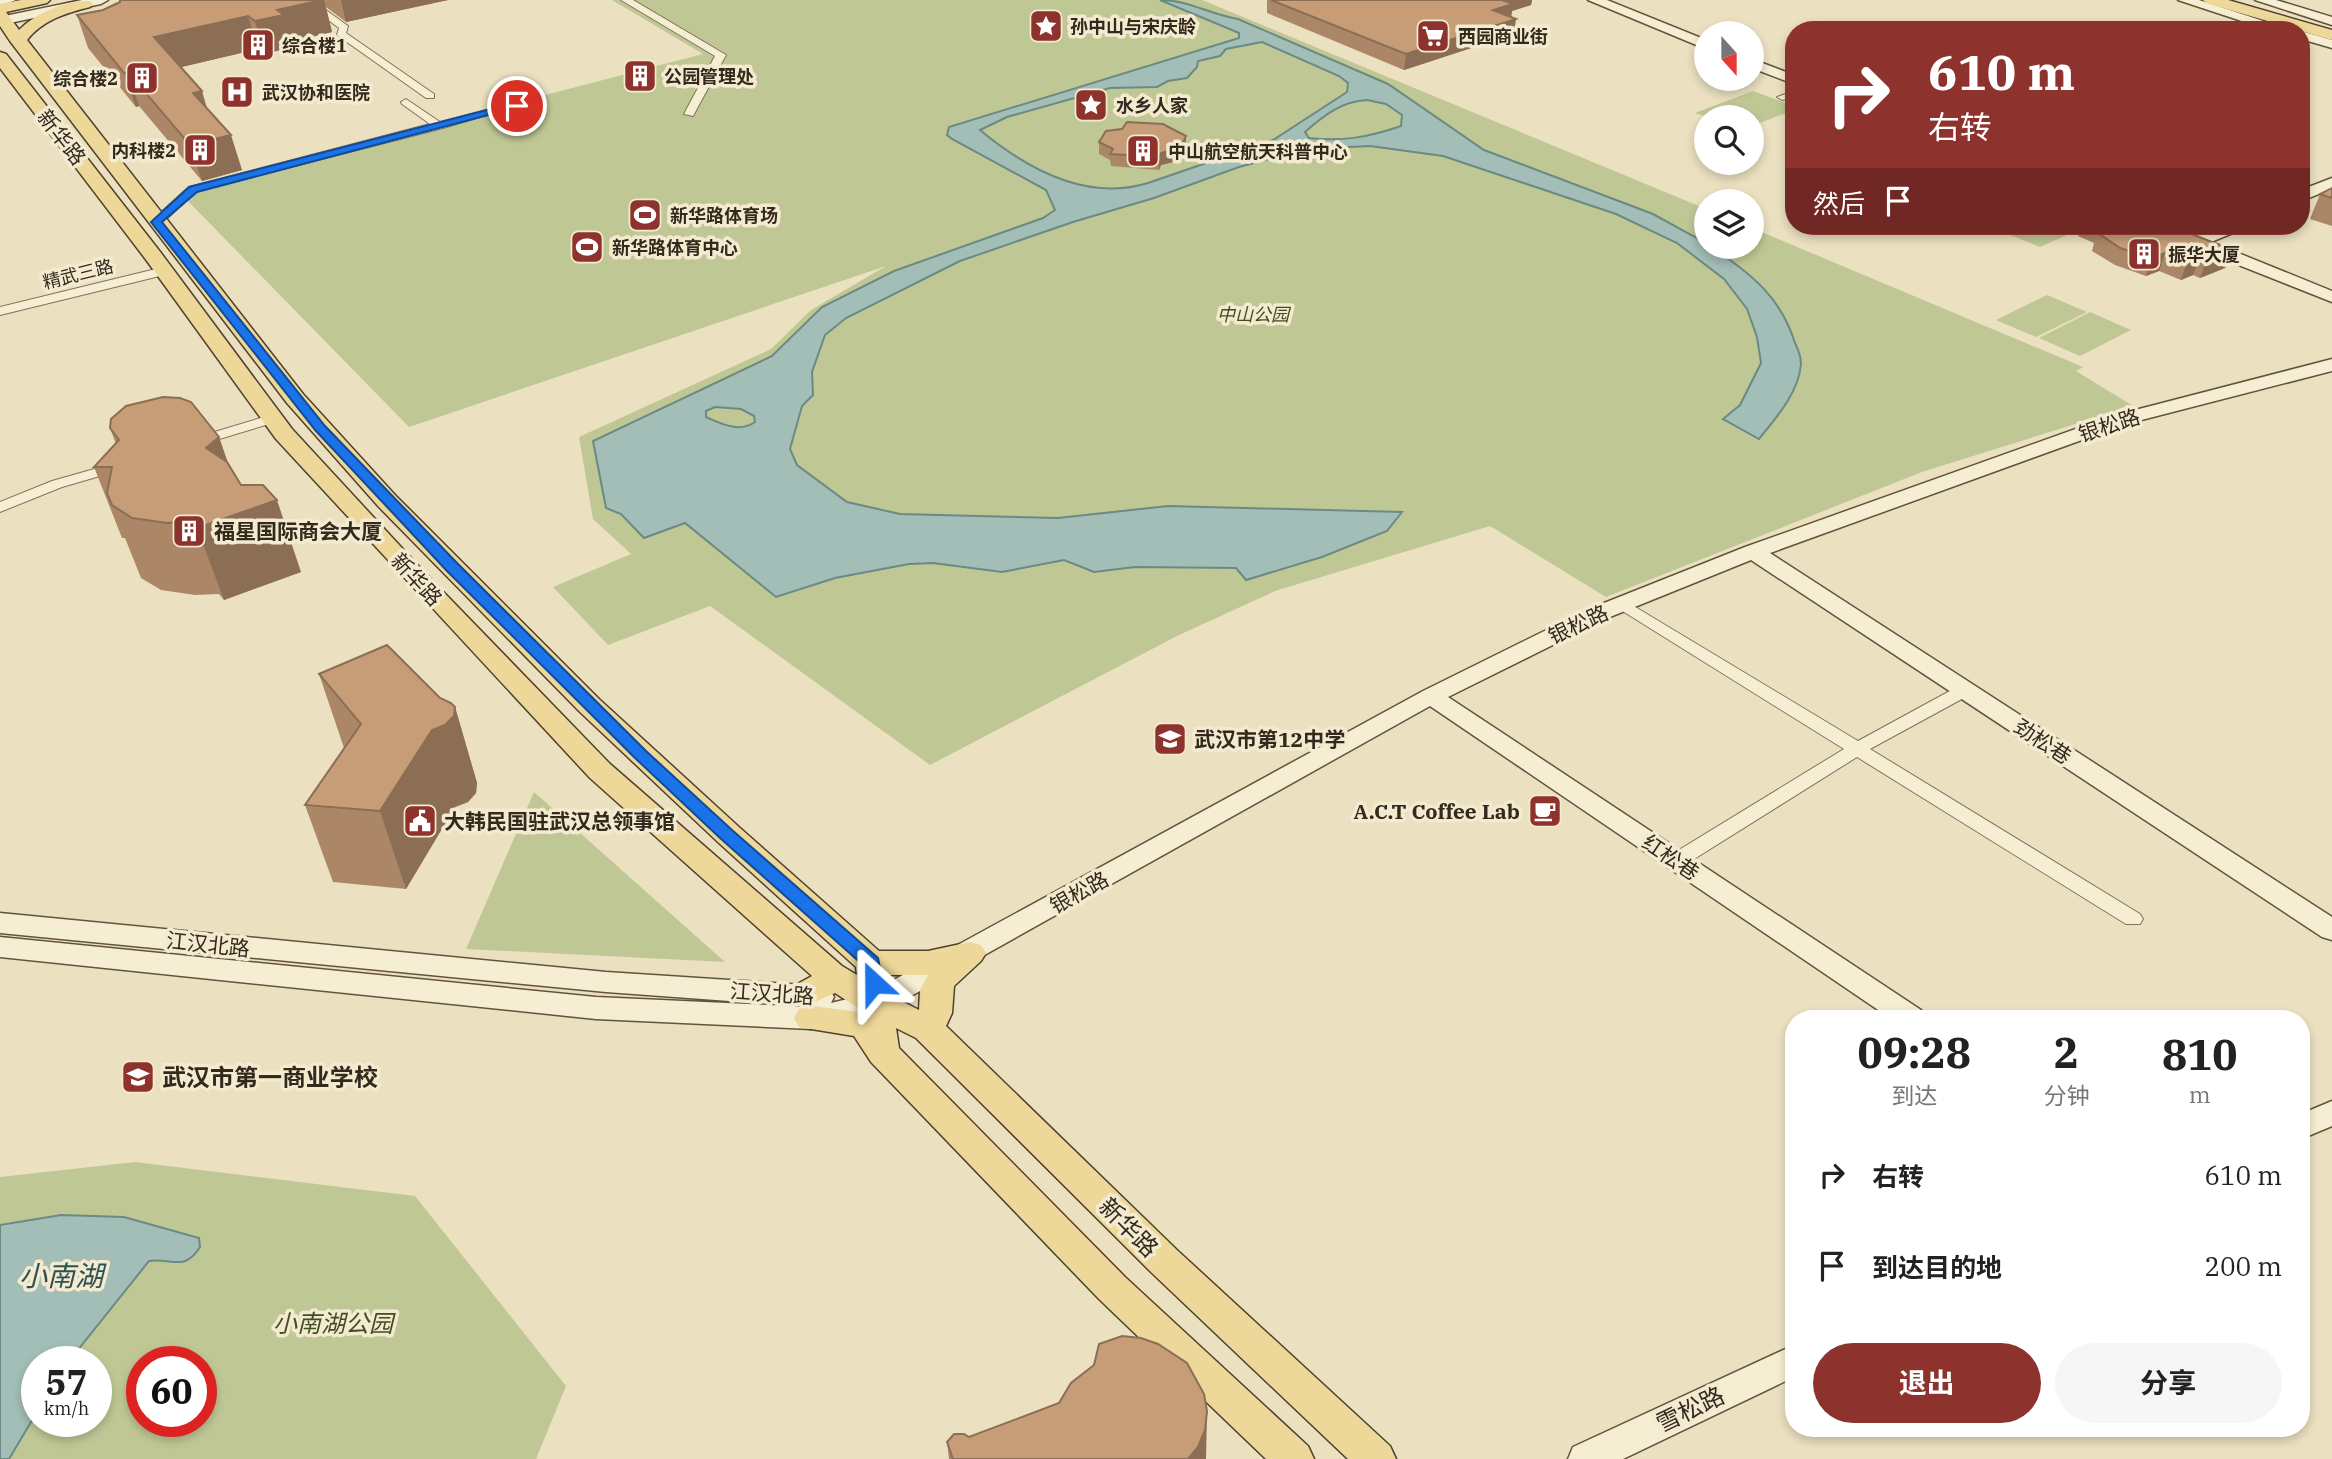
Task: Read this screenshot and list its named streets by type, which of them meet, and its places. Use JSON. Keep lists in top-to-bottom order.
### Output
{
  "streets": {
    "main road": ["新华路"],
    "street": [
      "精武三路",
      "银松路",
      "劲松巷",
      "红松巷",
      "江汉北路",
      "雪松路"
    ]
  },
  "crossings": [
    ["新华路", "精武三路"],
    ["新华路", "银松路"],
    ["新华路", "江汉北路"],
    ["银松路", "劲松巷"],
    ["银松路", "红松巷"],
    ["银松路", "江汉北路"]
  ],
  "water": ["小南湖"],
  "parks": ["中山公园", "小南湖公园"],
  "places": {
    "place": ["孙中山与宋庆龄", "水乡人家"],
    "supermarket": ["西园商业街"],
    "building": [
      "综合楼1",
      "公园管理处",
      "综合楼2",
      "内科楼2",
      "中山航空航天科普中心",
      "振华大厦",
      "福星国际商会大厦"
    ],
    "hospital": ["武汉协和医院"],
    "sports": ["新华路体育场", "新华路体育中心"],
    "school or university": ["武汉市第12中学", "武汉市第一商业学校"],
    "cafe": ["A.C.T Coffee Lab"],
    "public building": ["大韩民国驻武汉总领事馆"]
  },
  "north": "bottom",
  "page": {
    "turn": ["610 m", "右转"],
    "then": "然后",
    "eta": [
      "09:28",
      "到达",
      "2",
      "分钟",
      "810",
      "m"
    ],
    "list": [
      {
        "name": "右转",
        "value": "610 m"
      },
      {
        "name": "到达目的地",
        "value": "200 m"
      }
    ],
    "buttons": ["退出", "分享"],
    "speed": "57 km/h",
    "limit": "60"
  }
}
